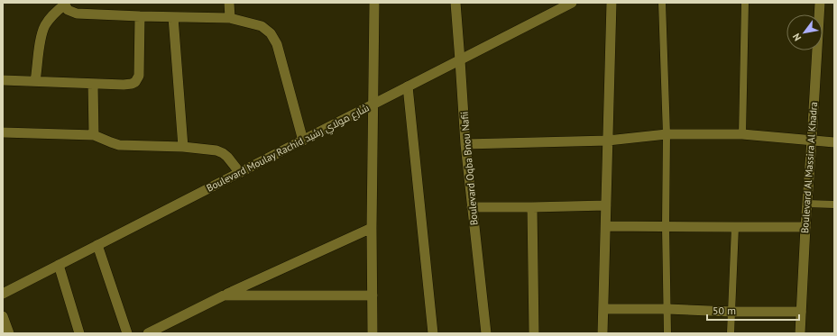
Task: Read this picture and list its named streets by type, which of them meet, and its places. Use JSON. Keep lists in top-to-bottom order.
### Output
{
  "streets": {
    "street": ["Boulevard Moulay Rachid شارع مولاي رشيد", "Boulevard Al Massira Al Khadra", "Boulevard Oqba Bnou Nafii"]
  },
  "crossings": [
    ["Boulevard Moulay Rachid شارع مولاي رشيد", "Boulevard Oqba Bnou Nafii"]
  ],
  "scale_bar": "50 m",
  "north": "bottom left"
}
